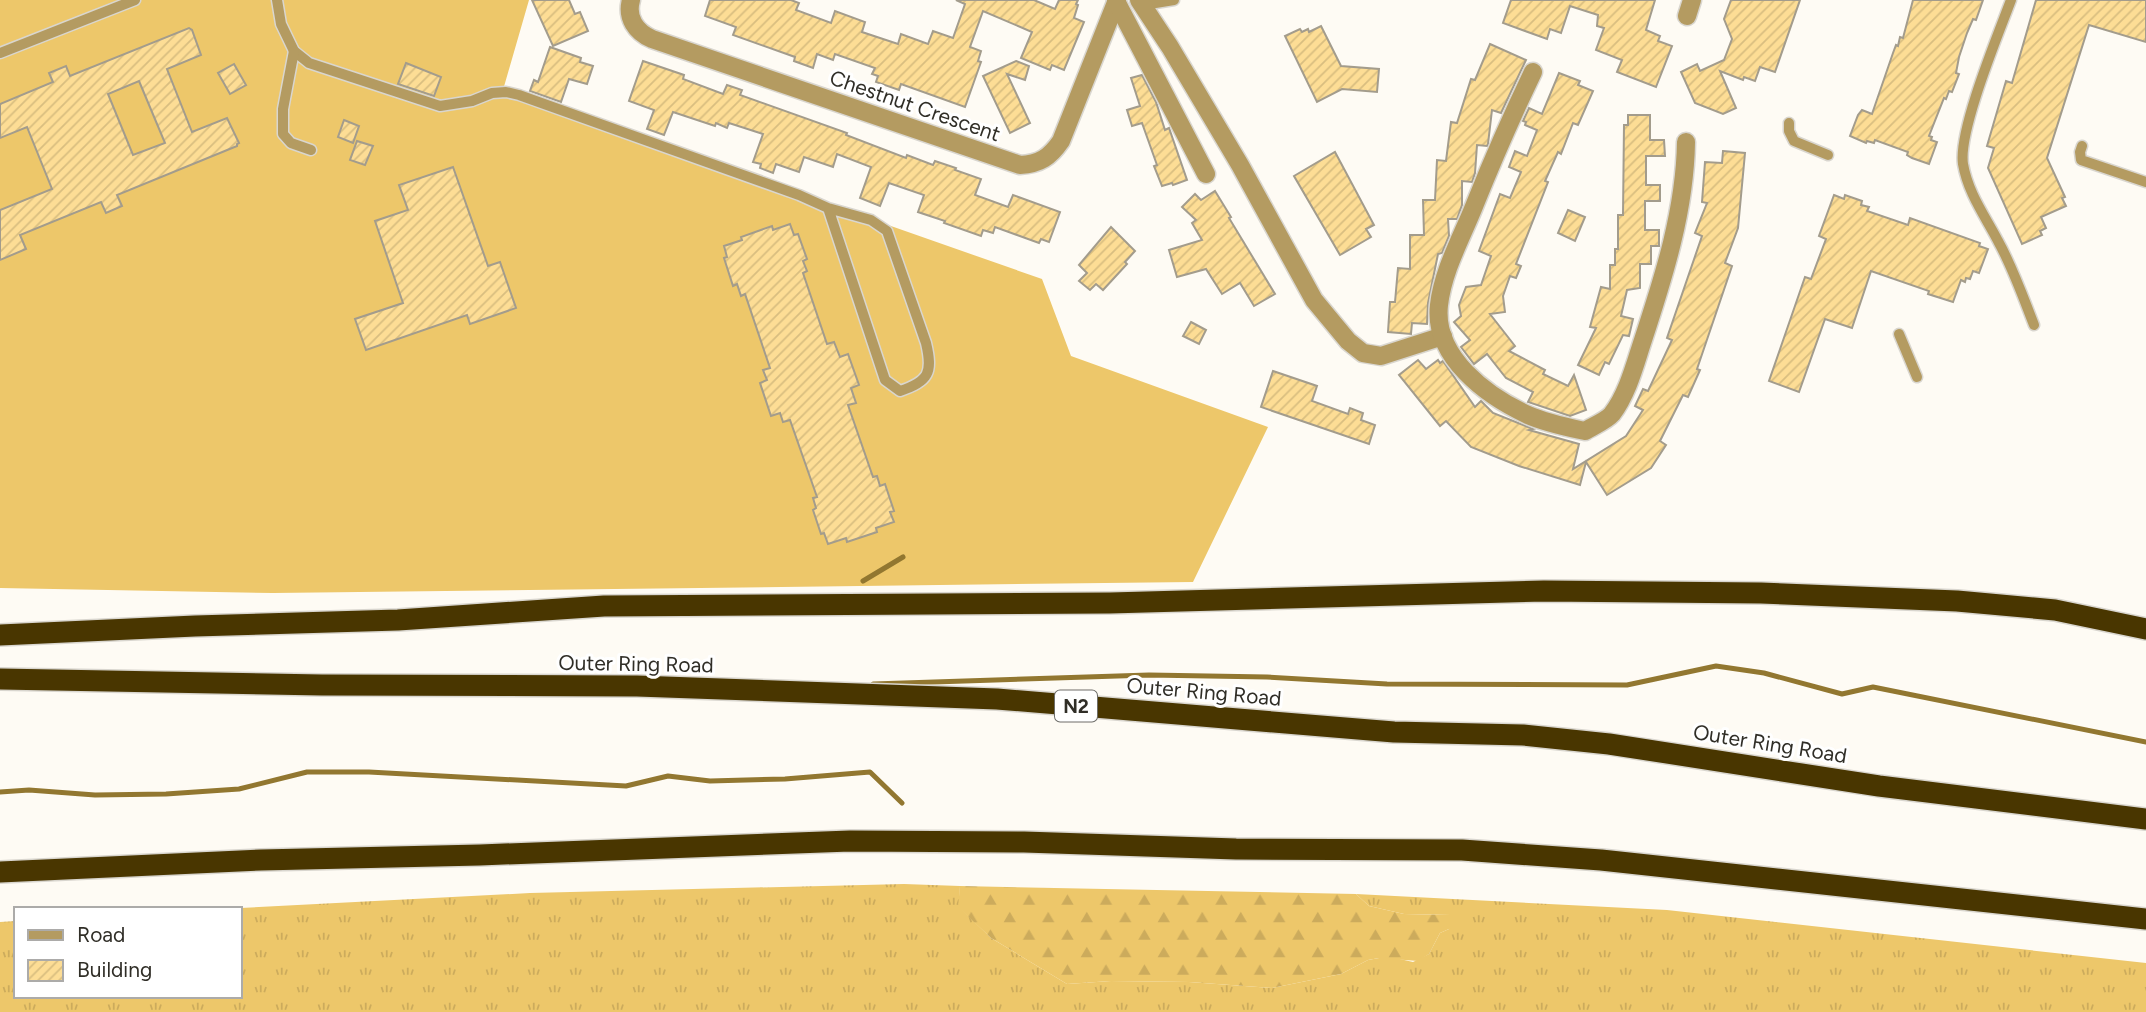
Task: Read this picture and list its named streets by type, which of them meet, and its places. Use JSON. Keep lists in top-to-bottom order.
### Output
{
  "streets": {
    "highway": ["Outer Ring Road", "N2"],
    "street": ["Chestnut Crescent"]
  },
  "legend": ["Road", "Building"]
}
